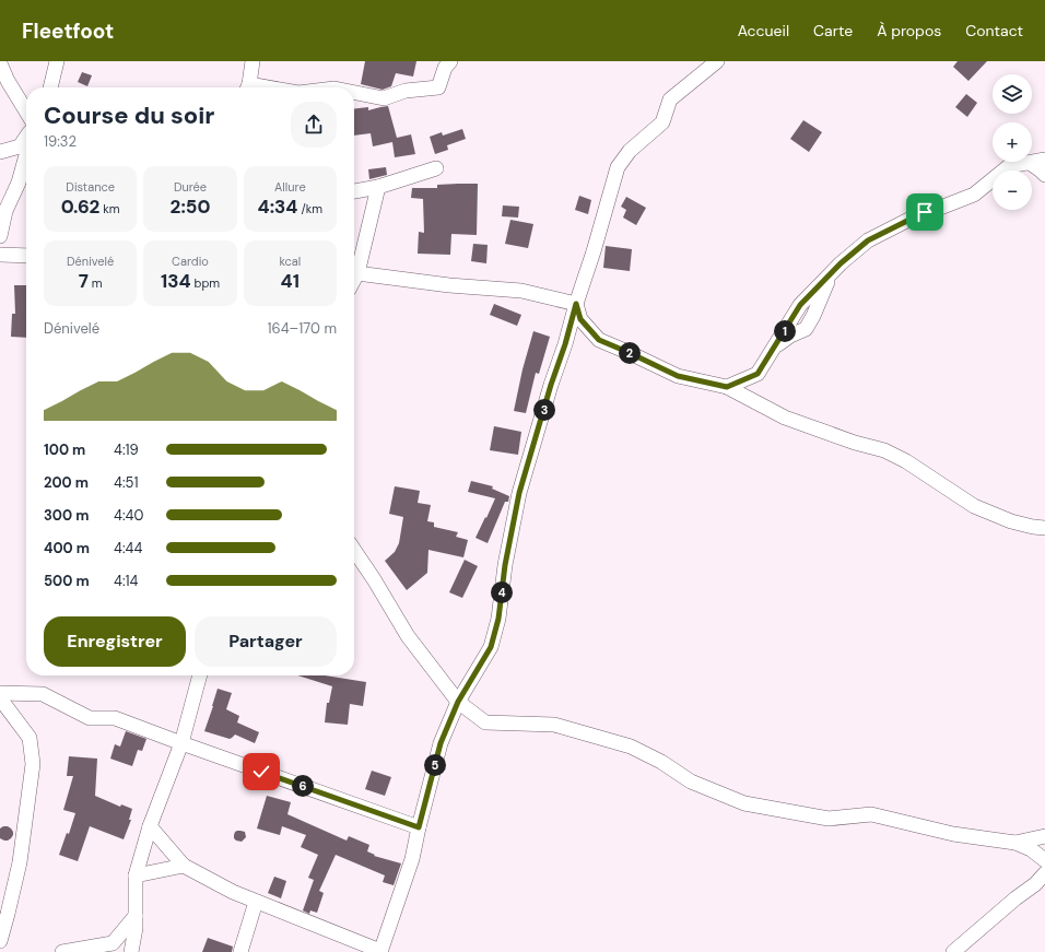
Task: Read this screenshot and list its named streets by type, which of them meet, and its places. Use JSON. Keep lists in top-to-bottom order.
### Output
{
  "page": {
    "header": "Fleetfoot",
    "nav": [
      "Accueil",
      "Carte",
      "À propos",
      "Contact"
    ],
    "map_buttons": ["+", "−"],
    "heading": ["Course du soir", "19:32"],
    "stats": [
      ["Distance", "0.62 km"],
      ["Durée", "2:50"],
      ["Allure", "4:34 /km"],
      ["Dénivelé", "7 m"],
      ["Cardio", "134 bpm"],
      ["kcal", "41"]
    ],
    "chart": ["Dénivelé", "164–170 m"],
    "pins": [
      "1",
      "2",
      "3",
      "4",
      "5",
      "6"
    ],
    "list": [
      {
        "name": "100 m",
        "note": "4:19"
      },
      {
        "name": "200 m",
        "note": "4:51"
      },
      {
        "name": "300 m",
        "note": "4:40"
      },
      {
        "name": "400 m",
        "note": "4:44"
      },
      {
        "name": "500 m",
        "note": "4:14"
      }
    ],
    "buttons": ["Enregistrer", "Partager"]
  }
}
